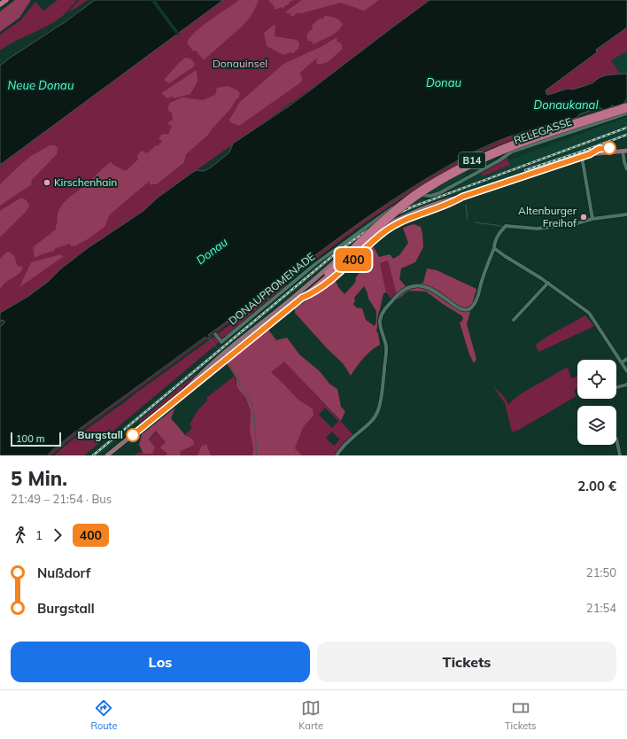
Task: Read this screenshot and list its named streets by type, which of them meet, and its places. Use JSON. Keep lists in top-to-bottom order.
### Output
{
  "streets": {
    "highway": ["B14"],
    "street": ["RELEGASSE", "DONAUPROMENADE"]
  },
  "crossings": [
    ["RELEGASSE", "DONAUPROMENADE"]
  ],
  "water": ["Donau", "Neue Donau", "Donaukanal"],
  "parks": ["Donauinsel"],
  "places": ["Kirschenhain", "Altenburger Freihof", "Burgstall"],
  "lines": ["bus line 400"],
  "scale_bar": "100 m",
  "page": {
    "on_map": "400",
    "scale": "100 m",
    "heading": ["5 Min.", "21:49 – 21:54 · Bus", "2.00 €"],
    "legs": ["1", "400"],
    "list": [
      {
        "name": "Nußdorf",
        "value": "21:50"
      },
      {
        "name": "Burgstall",
        "value": "21:54"
      }
    ],
    "buttons": ["Los", "Tickets"],
    "tabs": ["Route", "Karte", "Tickets"]
  }
}
